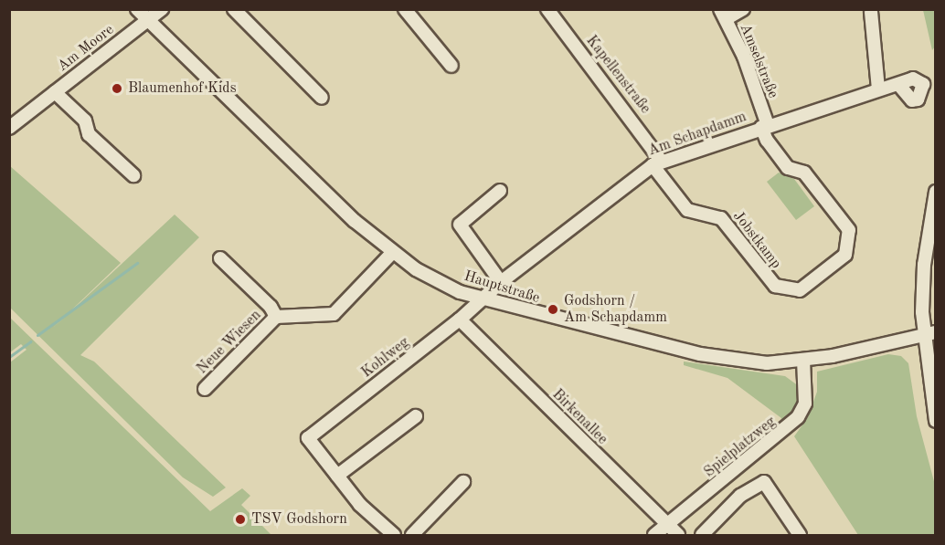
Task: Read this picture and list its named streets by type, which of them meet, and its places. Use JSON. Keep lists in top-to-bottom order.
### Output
{
  "streets": {
    "street": [
      "Am Moore",
      "Amselstraße",
      "Kapellenstraße",
      "Am Schapdamm",
      "Jobstkamp",
      "Hauptstraße",
      "Neue Wiesen",
      "Kohlweg",
      "Birkenallee",
      "Spielplatzweg"
    ]
  },
  "crossings": [
    ["Am Moore", "Hauptstraße"],
    ["Amselstraße", "Am Schapdamm"],
    ["Amselstraße", "Jobstkamp"],
    ["Kapellenstraße", "Am Schapdamm"],
    ["Kapellenstraße", "Jobstkamp"],
    ["Am Schapdamm", "Jobstkamp"],
    ["Am Schapdamm", "Hauptstraße"],
    ["Am Schapdamm", "Kohlweg"],
    ["Hauptstraße", "Neue Wiesen"],
    ["Hauptstraße", "Kohlweg"],
    ["Hauptstraße", "Spielplatzweg"],
    ["Kohlweg", "Birkenallee"],
    ["Birkenallee", "Spielplatzweg"]
  ],
  "places": ["Blaumenhof Kids", "Godshorn / Am Schapdamm", "TSV Godshorn"]
}
